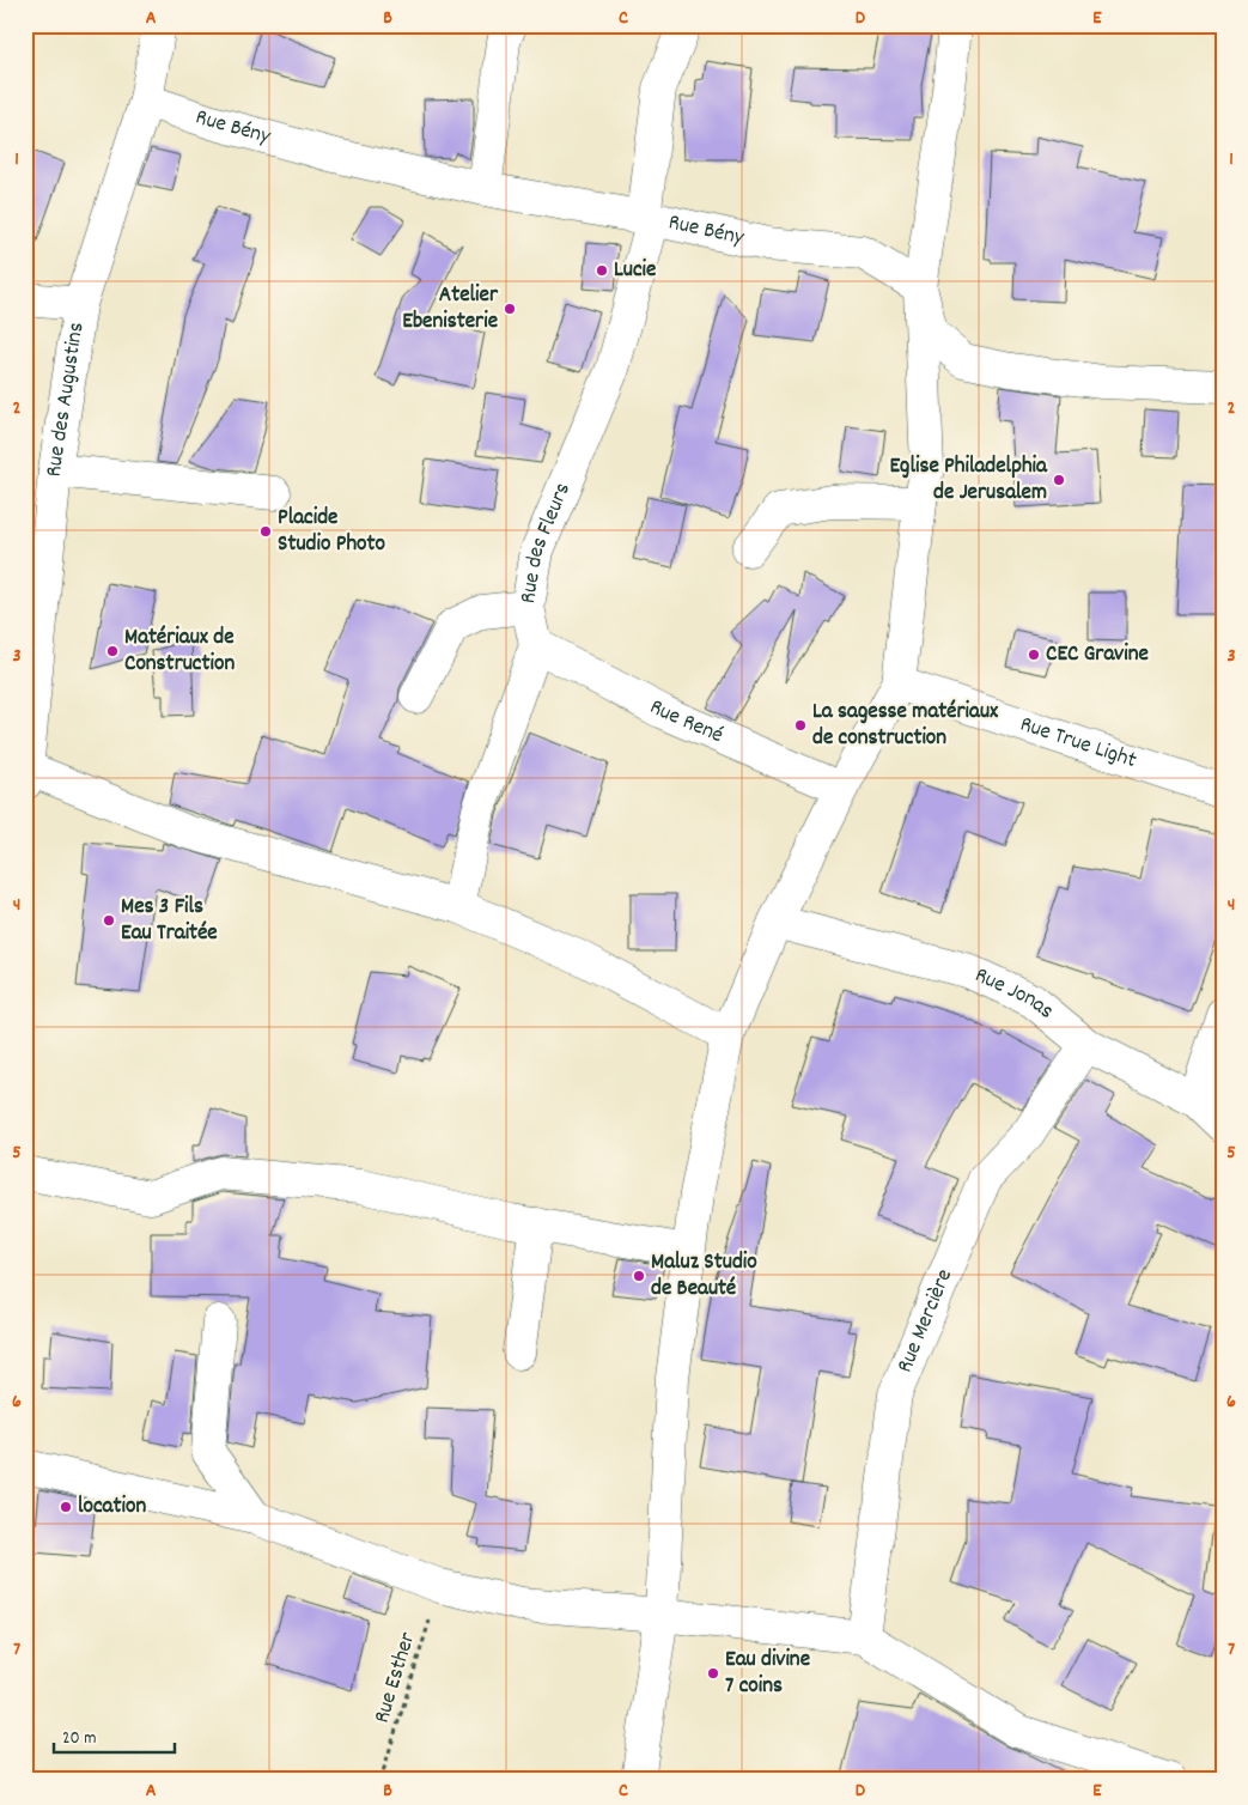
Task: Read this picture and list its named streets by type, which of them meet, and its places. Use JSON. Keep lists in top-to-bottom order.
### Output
{
  "streets": {
    "street": [
      "Rue Bény",
      "Rue des Augustins",
      "Rue des Fleurs",
      "Rue René",
      "Rue True Light",
      "Rue Jonas",
      "Rue Mercière"
    ],
    "path": ["Rue Esther"]
  },
  "crossings": [
    ["Rue Bény", "Rue des Augustins"],
    ["Rue Bény", "Rue des Fleurs"],
    ["Rue des Fleurs", "Rue René"],
    ["Rue Jonas", "Rue Mercière"]
  ],
  "places": [
    "Lucie",
    "Atelier Ebenisterie",
    "Eglise Philadelphia de Jerusalem",
    "Placide Studio Photo",
    "Matériaux de Construction",
    "CEC Gravine",
    "La sagesse matériaux de construction",
    "Mes 3 Fils Eau Traitée",
    "Maluz Studio de Beauté",
    "location",
    "Eau divine 7 coins"
  ],
  "scale_bar": "20 m",
  "grid": {
    "columns": [
      "A",
      "B",
      "C",
      "D",
      "E"
    ],
    "rows": [
      "1",
      "2",
      "3",
      "4",
      "5",
      "6",
      "7"
    ]
  }
}
